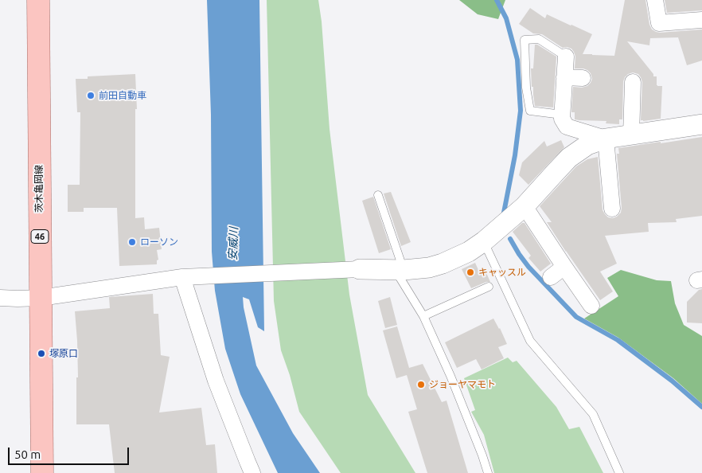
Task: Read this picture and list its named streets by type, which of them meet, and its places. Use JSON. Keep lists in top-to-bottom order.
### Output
{
  "streets": {
    "main road": ["茨木亀岡線", "46"]
  },
  "water": ["安威川"],
  "places": [
    "前田自動車",
    "ローソン",
    "キャッスル",
    "塚原口",
    "ジョーヤマモト"
  ],
  "scale_bar": "50 m"
}
